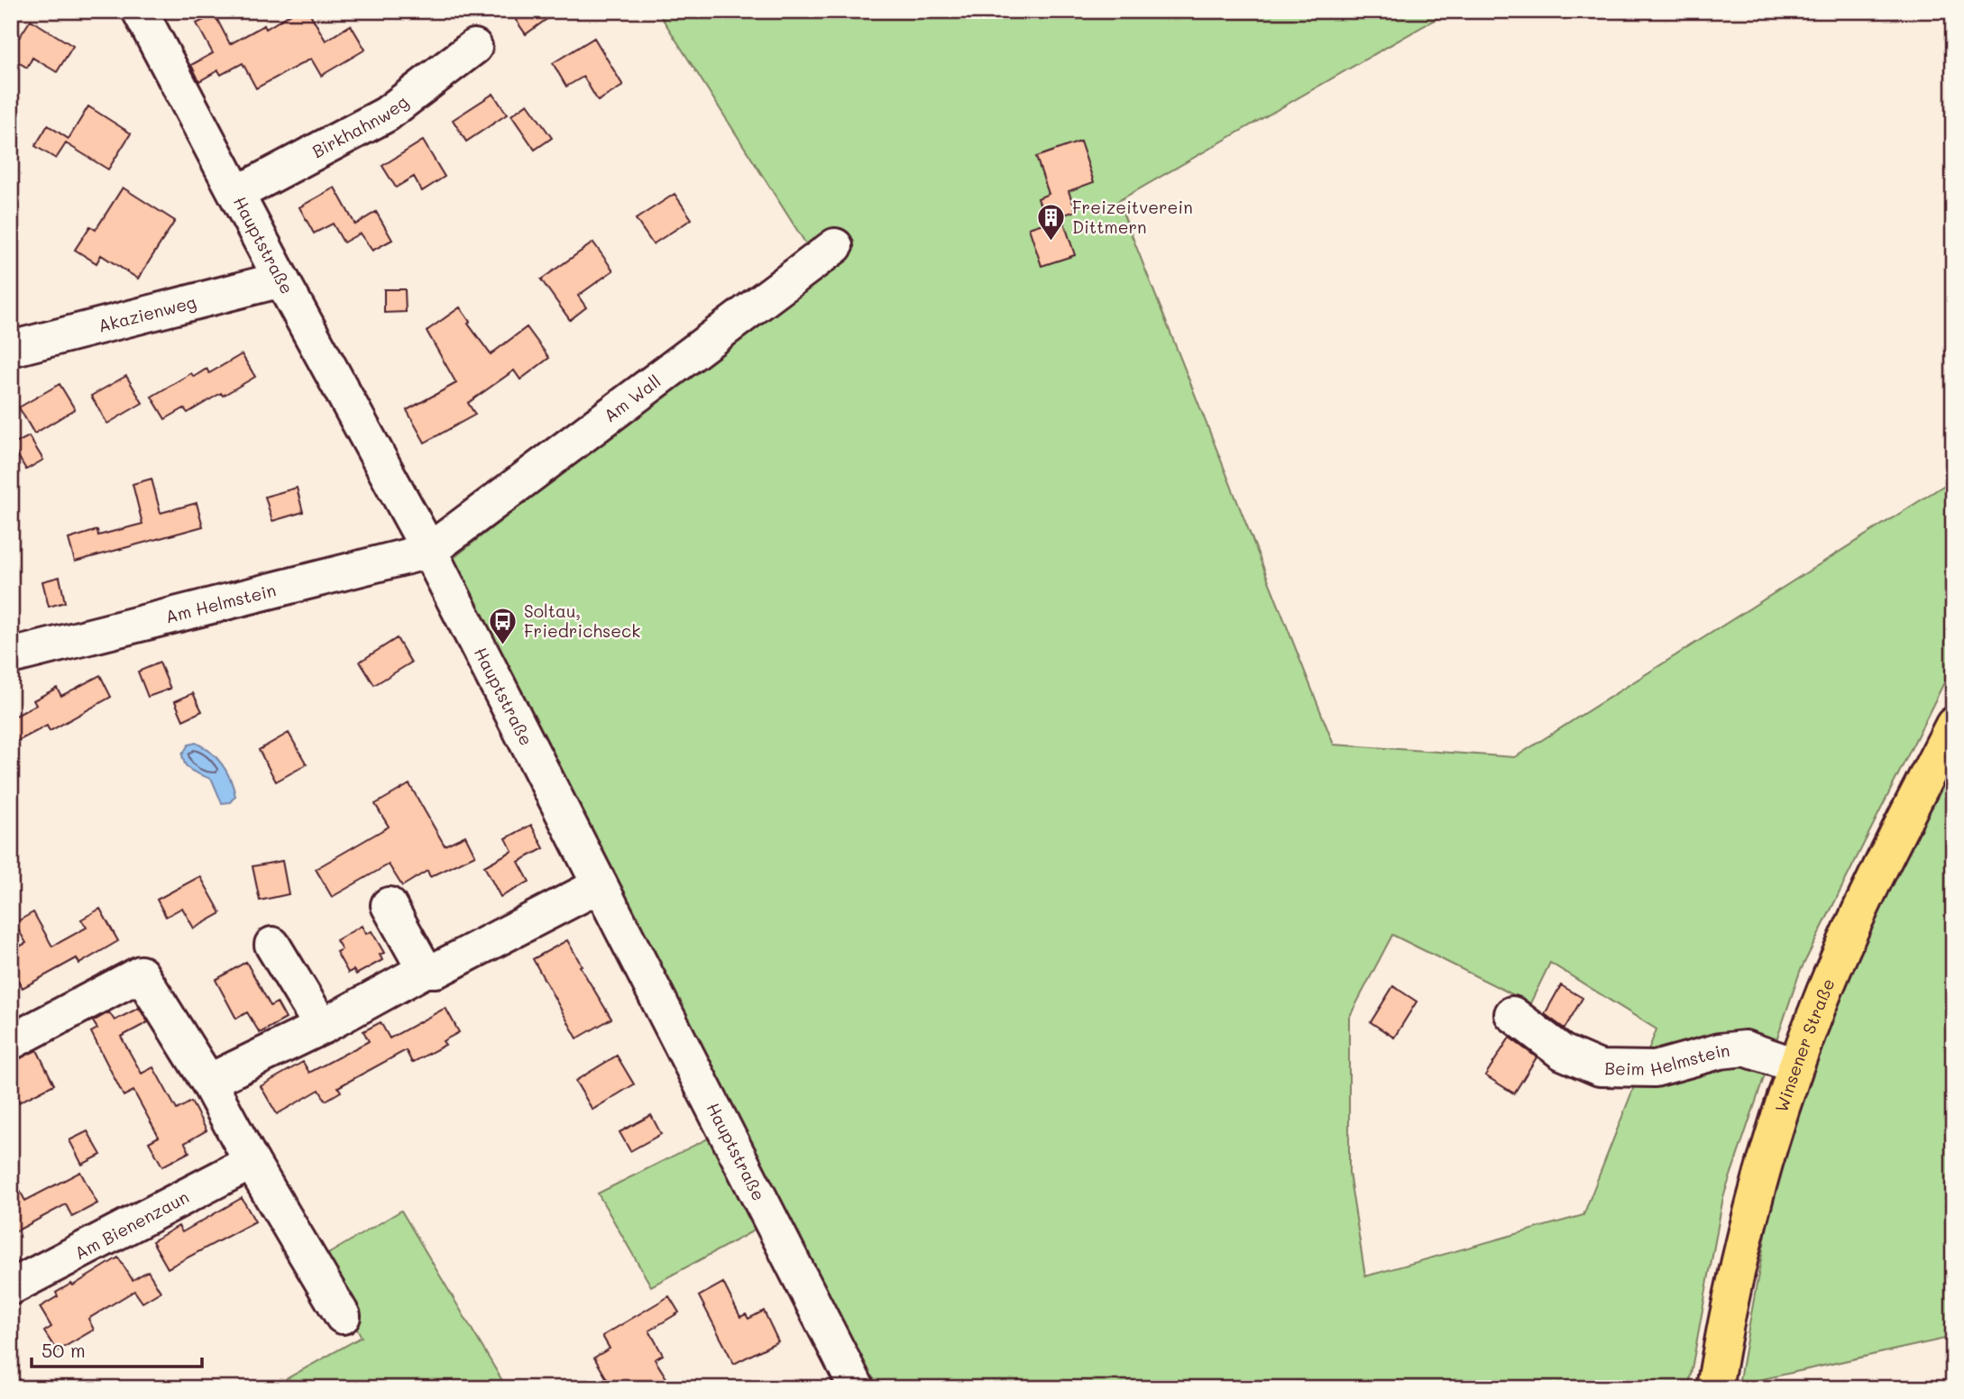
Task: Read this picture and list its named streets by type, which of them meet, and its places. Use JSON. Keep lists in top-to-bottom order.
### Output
{
  "streets": {
    "main road": ["Winsener Straße"],
    "street": [
      "Birkhahnweg",
      "Hauptstraße",
      "Akazienweg",
      "Am Wall",
      "Am Helmstein",
      "Beim Helmstein",
      "Am Bienenzaun"
    ]
  },
  "crossings": [
    ["Birkhahnweg", "Hauptstraße"],
    ["Hauptstraße", "Akazienweg"],
    ["Hauptstraße", "Am Wall"],
    ["Hauptstraße", "Am Helmstein"],
    ["Am Wall", "Am Helmstein"],
    ["Winsener Straße", "Beim Helmstein"]
  ],
  "places": {
    "building": ["Freizeitverein Dittmern"],
    "bus stop": ["Soltau, Friedrichseck"]
  },
  "scale_bar": "50 m"
}
